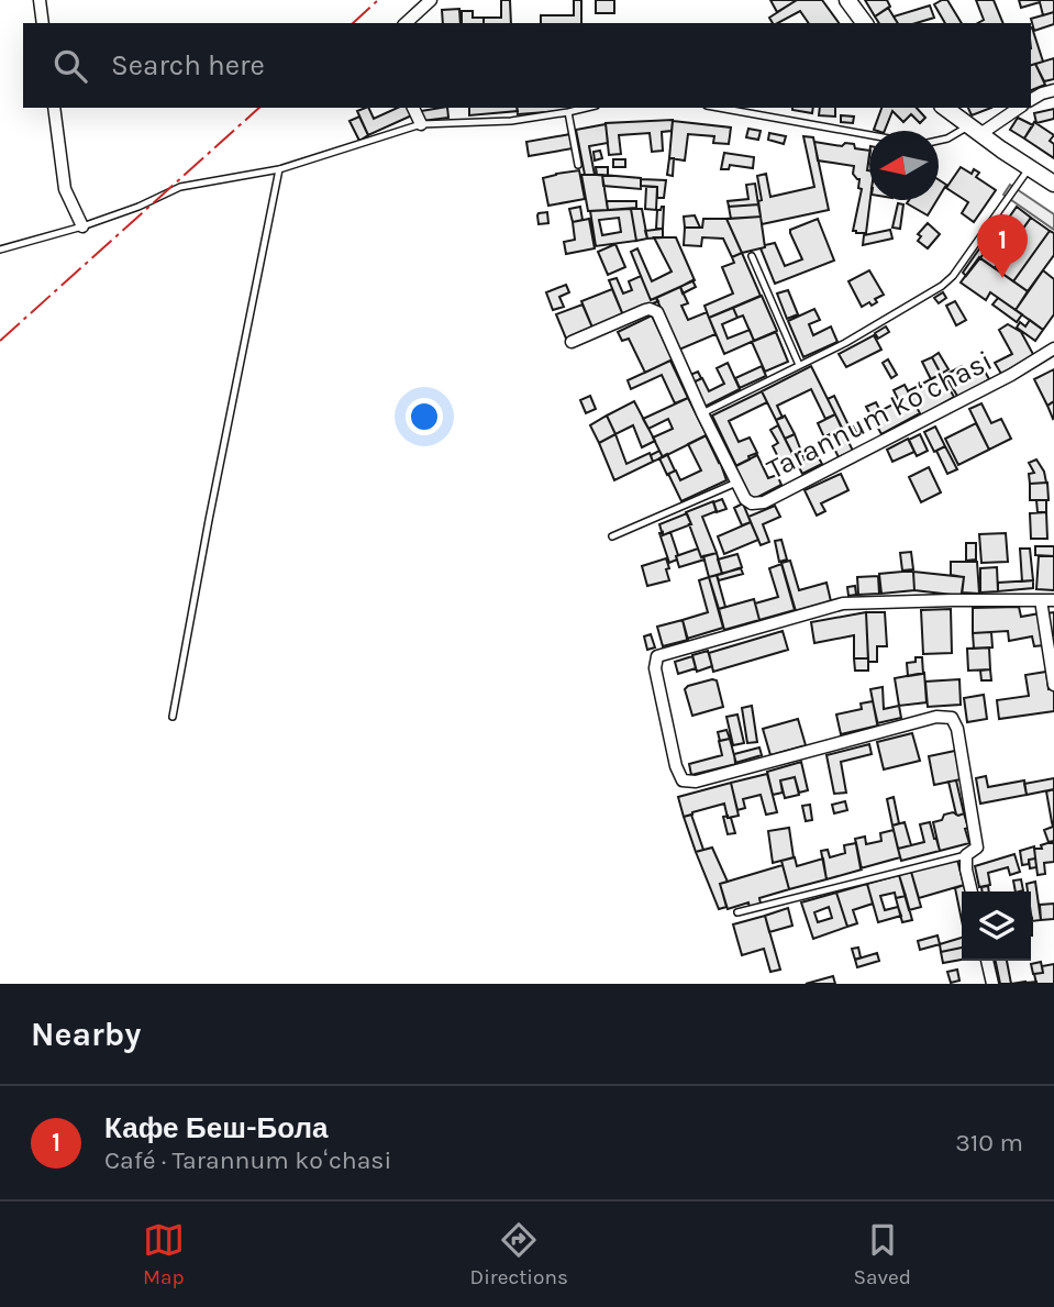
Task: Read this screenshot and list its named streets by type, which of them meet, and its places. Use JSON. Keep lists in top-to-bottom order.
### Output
{
  "streets": {
    "street": ["Tarannum koʻchasi"]
  },
  "north": "left",
  "page": {
    "search": "Search here",
    "pins": "1",
    "heading": "Nearby",
    "list": [
      {
        "mark": "1",
        "name": "Кафе Беш-Бола",
        "note": "Café · Tarannum koʻchasi",
        "value": "310 m"
      }
    ],
    "nav": ["Map", "Directions", "Saved"]
  }
}
